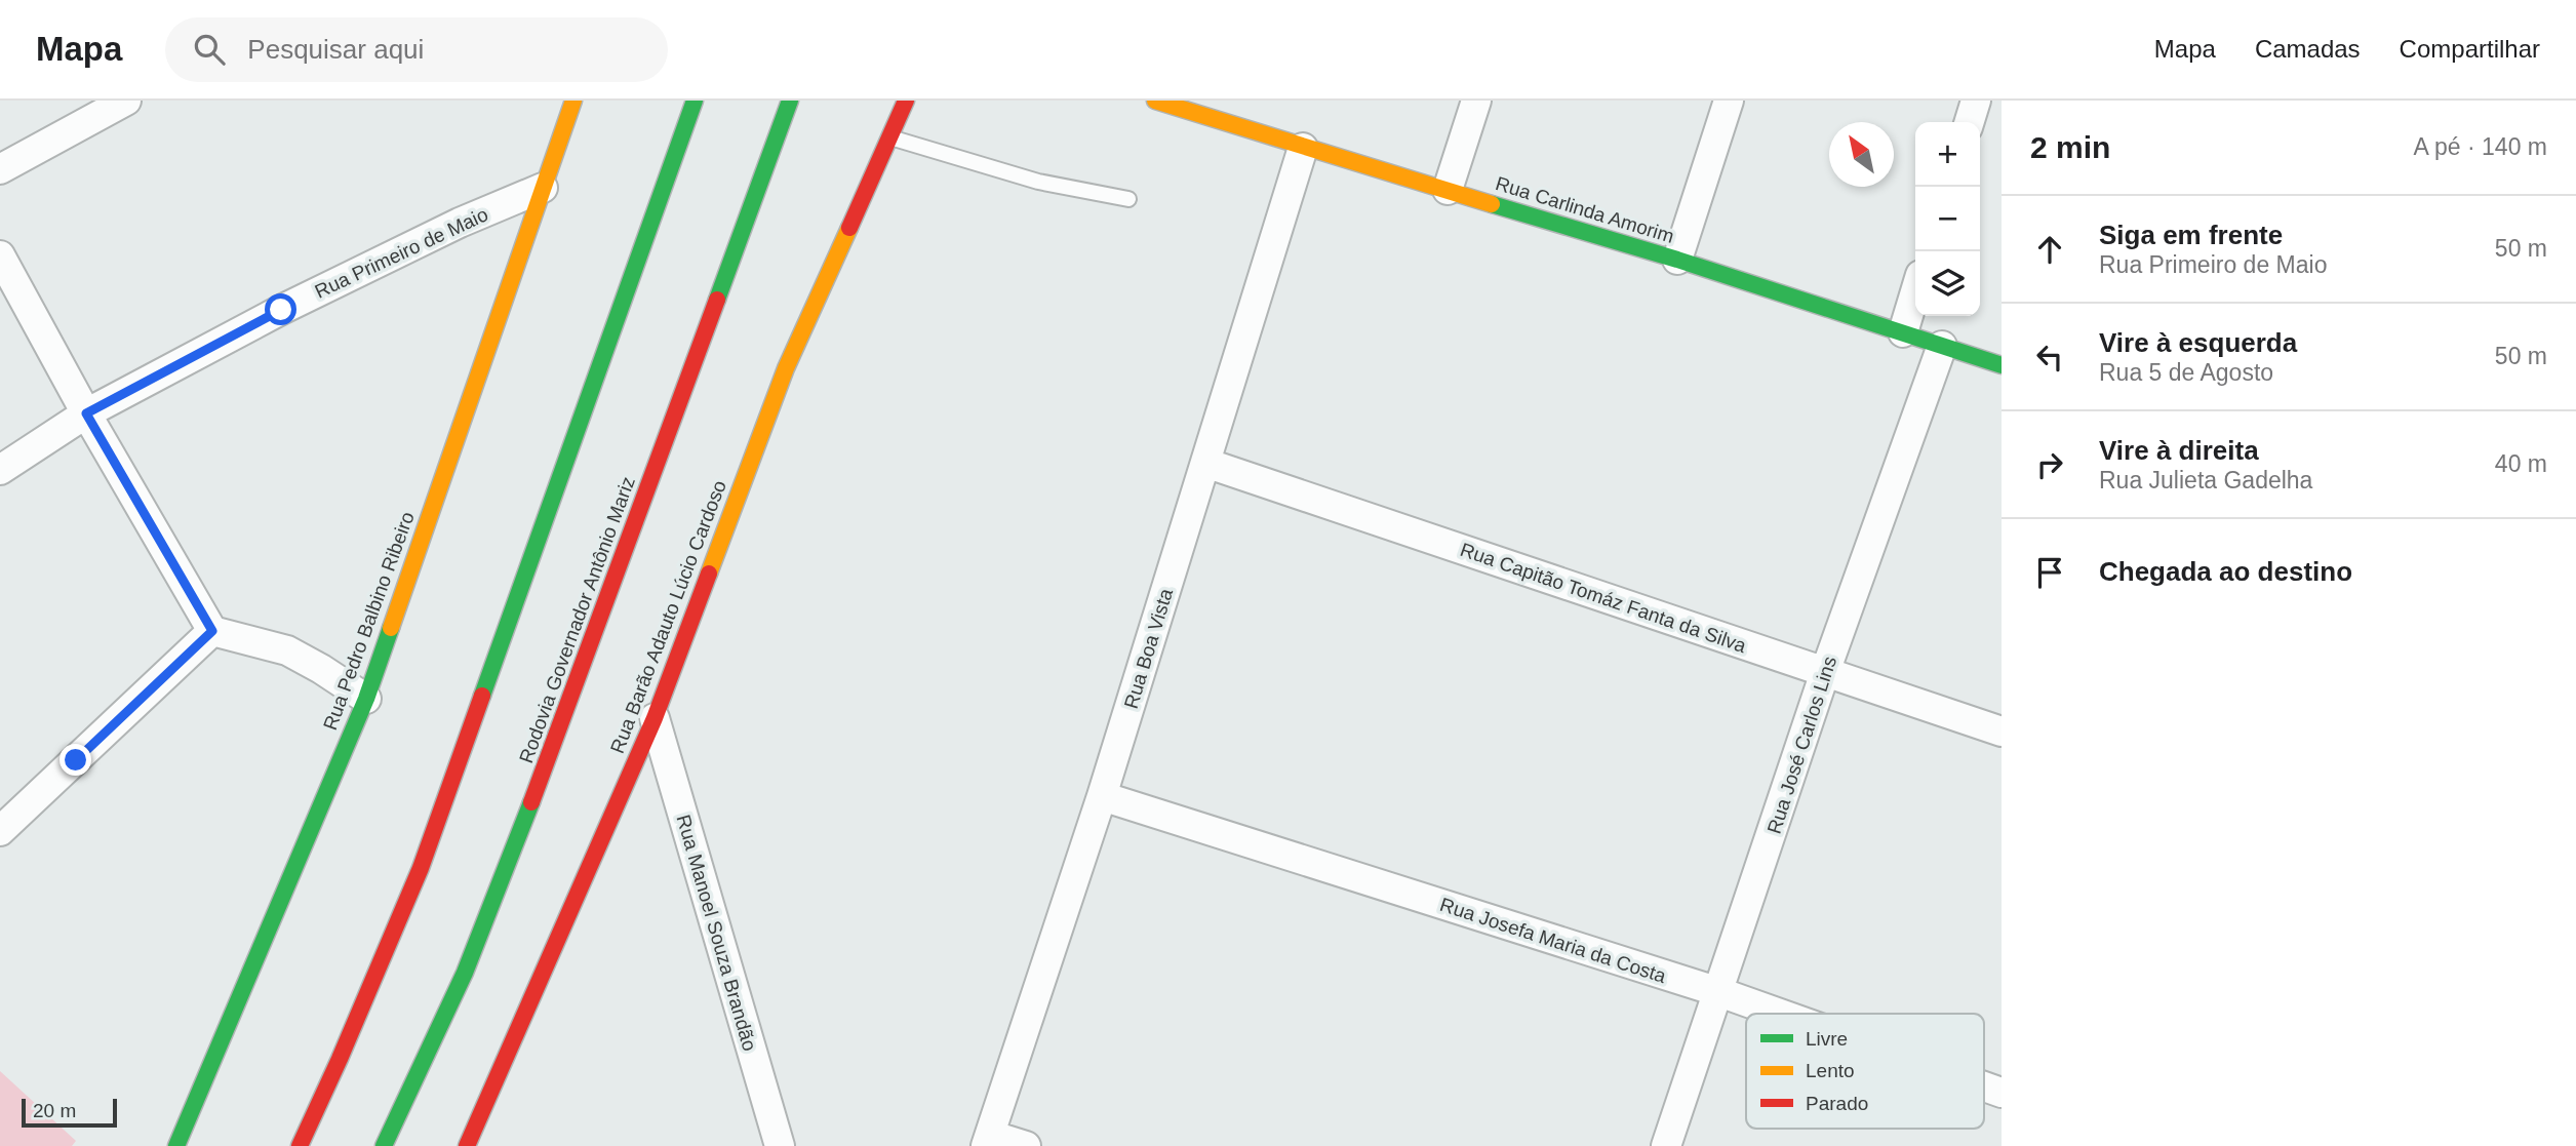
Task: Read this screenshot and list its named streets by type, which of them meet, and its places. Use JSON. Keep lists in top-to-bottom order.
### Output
{
  "streets": {
    "main road": [
      "Rua Carlinda Amorim",
      "Rua Barão Adauto Lúcio Cardoso",
      "Rodovia Governador Antônio Mariz",
      "Rua Pedro Balbino Ribeiro"
    ],
    "street": [
      "Rua Primeiro de Maio",
      "Rua Capitão Tomáz Fanta da Silva",
      "Rua Boa Vista",
      "Rua José Carlos Lins",
      "Rua Manoel Souza Brandão",
      "Rua Josefa Maria da Costa"
    ]
  },
  "crossings": [
    ["Rua Carlinda Amorim", "Rua Boa Vista"],
    ["Rua Carlinda Amorim", "Rua José Carlos Lins"],
    ["Rua Primeiro de Maio", "Rua Pedro Balbino Ribeiro"],
    ["Rua Capitão Tomáz Fanta da Silva", "Rua Boa Vista"],
    ["Rua Capitão Tomáz Fanta da Silva", "Rua José Carlos Lins"],
    ["Rua Barão Adauto Lúcio Cardoso", "Rua Manoel Souza Brandão"],
    ["Rua Boa Vista", "Rua Josefa Maria da Costa"],
    ["Rua José Carlos Lins", "Rua Josefa Maria da Costa"]
  ],
  "legend": ["Livre", "Lento", "Parado"],
  "scale_bar": "20 m",
  "north": "top left",
  "page": {
    "header": "Mapa",
    "search": "Pesquisar aqui",
    "nav": ["Mapa", "Camadas", "Compartilhar"],
    "heading": ["2 min", "A pé · 140 m"],
    "map_buttons": ["+", "−"],
    "list": [
      ["Siga em frente", "Rua Primeiro de Maio", "50 m"],
      ["Vire à esquerda", "Rua 5 de Agosto", "50 m"],
      ["Vire à direita", "Rua Julieta Gadelha", "40 m"],
      "Chegada ao destino"
    ],
    "scale": "20 m"
  }
}
